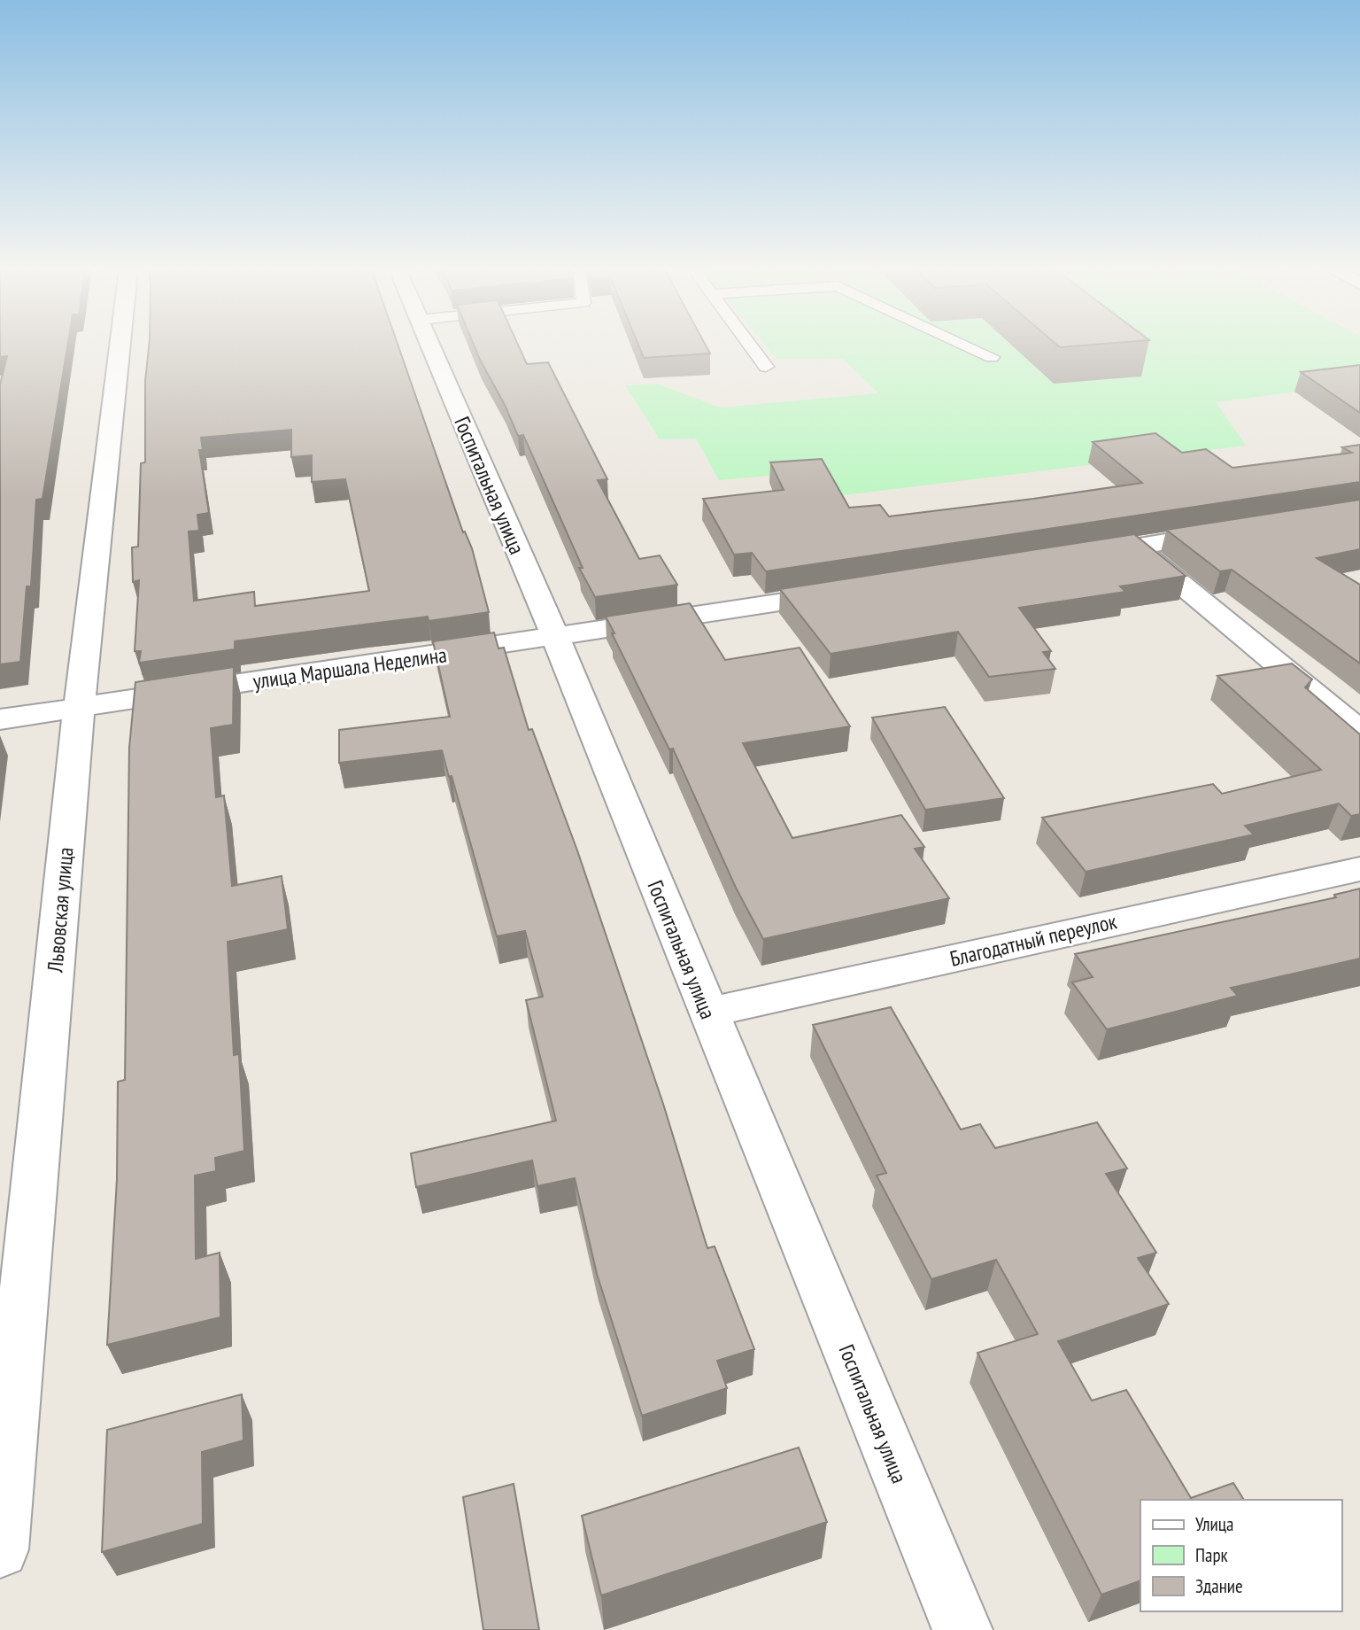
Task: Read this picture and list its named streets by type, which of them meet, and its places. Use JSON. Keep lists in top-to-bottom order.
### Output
{
  "streets": {
    "street": [
      "Госпитальная улица",
      "улица Маршала Неделина",
      "Львовская улица",
      "Благодатный переулок"
    ]
  },
  "crossings": [
    ["Госпитальная улица", "улица Маршала Неделина"],
    ["Госпитальная улица", "Благодатный переулок"],
    ["улица Маршала Неделина", "Львовская улица"]
  ],
  "legend": ["Улица", "Парк", "Здание"]
}
